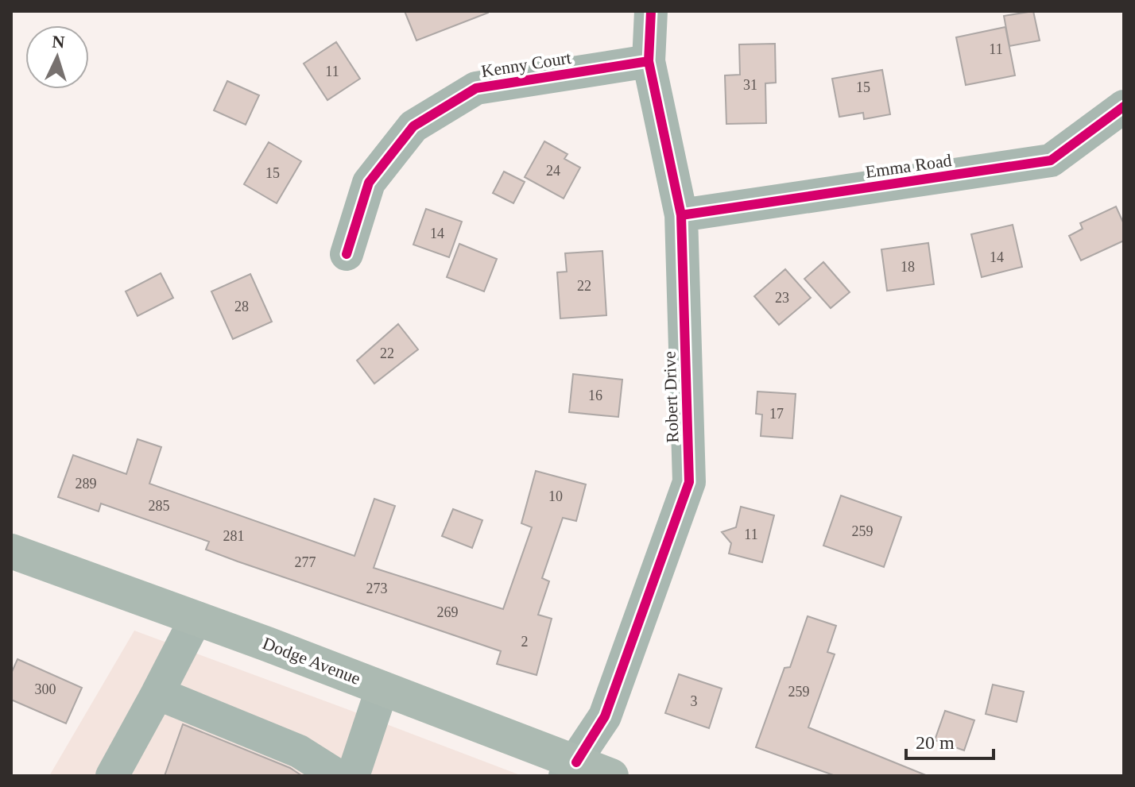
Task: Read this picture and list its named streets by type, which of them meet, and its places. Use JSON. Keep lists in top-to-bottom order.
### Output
{
  "streets": {
    "main road": ["Dodge Avenue"],
    "street": ["Kenny Court", "Emma Road", "Robert Drive"]
  },
  "crossings": [
    ["Kenny Court", "Robert Drive"],
    ["Emma Road", "Robert Drive"],
    ["Robert Drive", "Dodge Avenue"]
  ],
  "house_numbers": [
    "11",
    "11",
    "31",
    "15",
    "24",
    "15",
    "14",
    "14",
    "18",
    "22",
    "23",
    "28",
    "22",
    "16",
    "17",
    "289",
    "10",
    "285",
    "259",
    "11",
    "281",
    "277",
    "273",
    "269",
    "2",
    "300",
    "259",
    "3"
  ],
  "scale_bar": "20 m",
  "north": "top"
}
